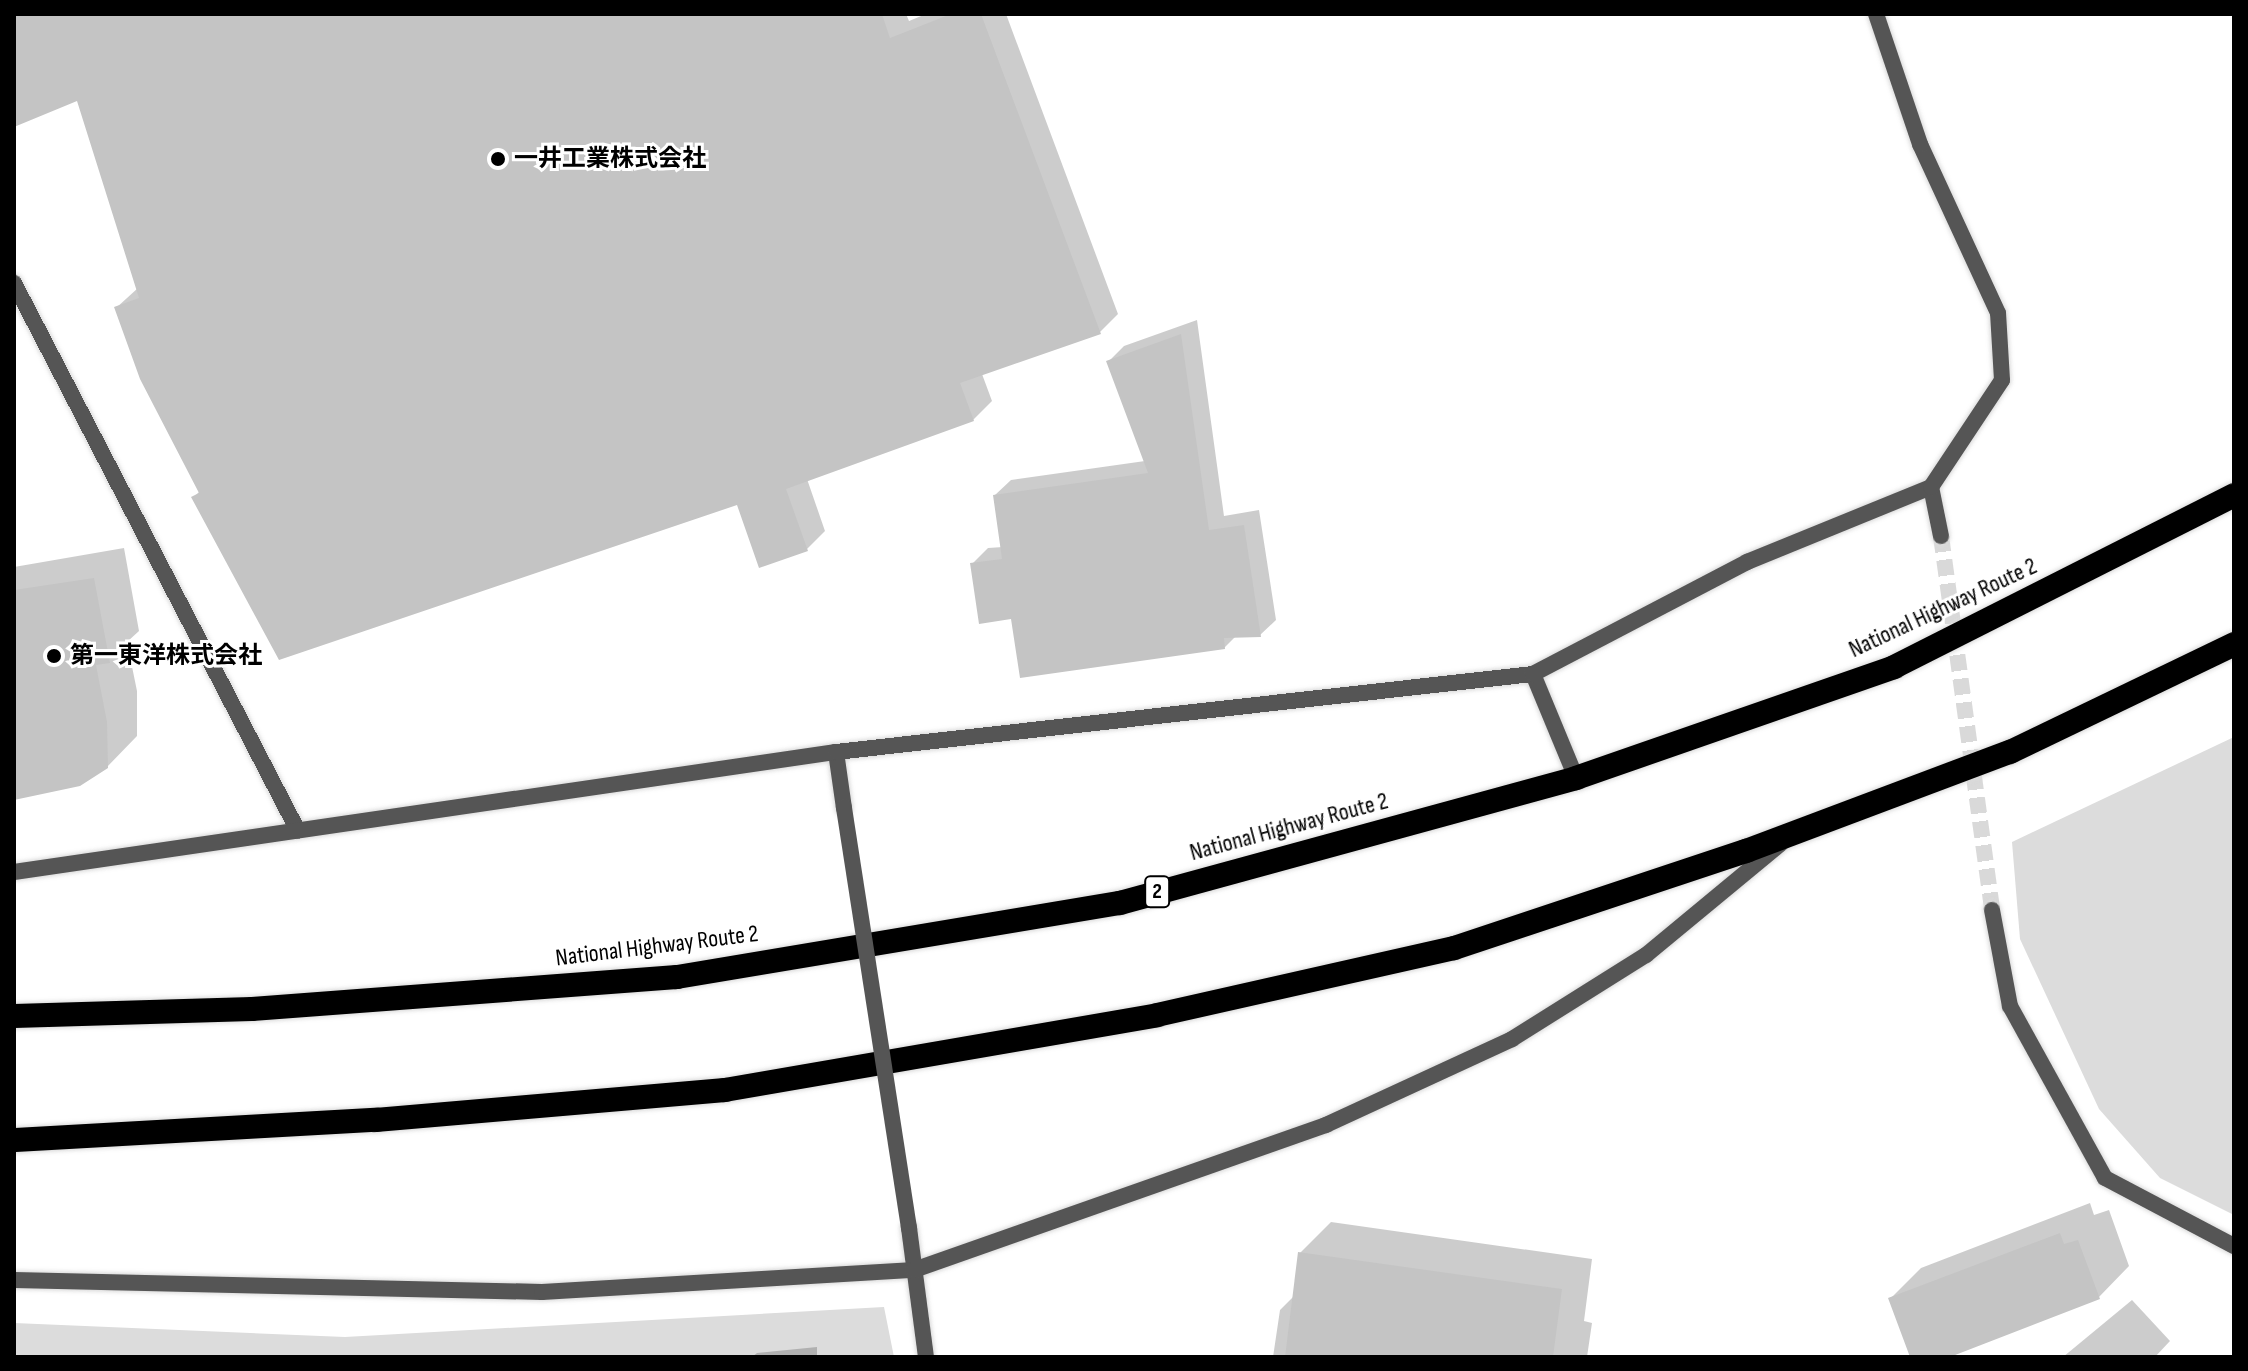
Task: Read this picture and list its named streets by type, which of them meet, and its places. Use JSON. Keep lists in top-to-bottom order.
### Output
{
  "streets": {
    "highway": ["National Highway Route 2", "2"]
  },
  "places": ["一井工業株式会社", "第一東洋株式会社"]
}
